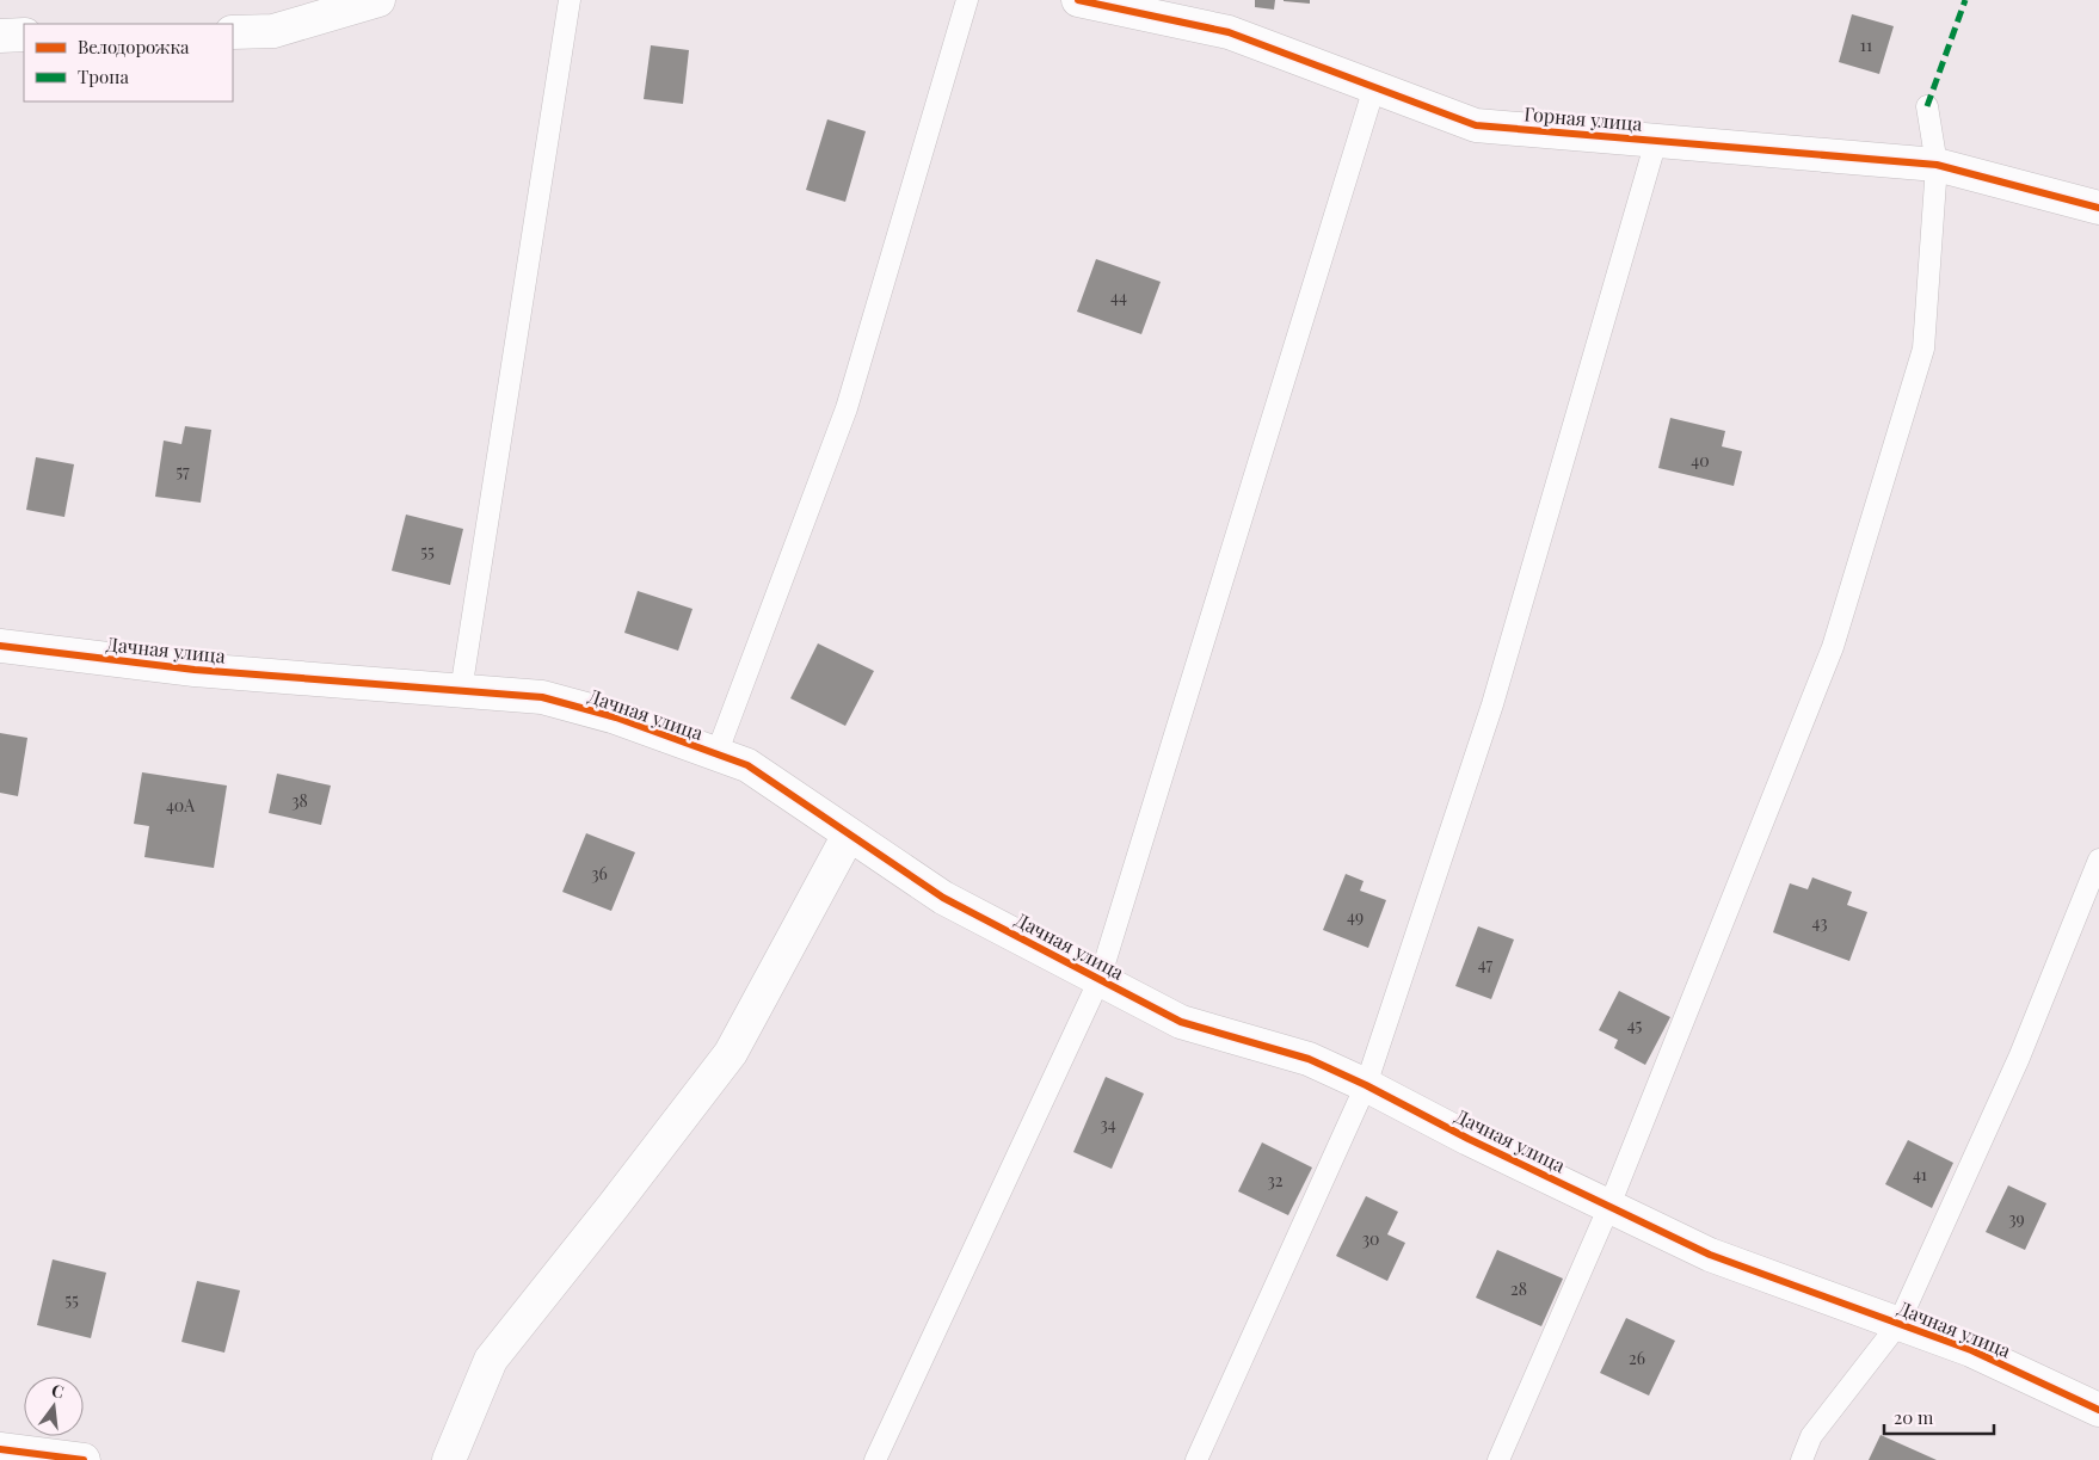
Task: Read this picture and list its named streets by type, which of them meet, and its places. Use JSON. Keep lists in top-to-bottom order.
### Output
{
  "streets": {
    "street": ["Горная улица", "Дачная улица"]
  },
  "house_numbers": [
    "11",
    "44",
    "40",
    "57",
    "55",
    "38",
    "40А",
    "36",
    "49",
    "43",
    "47",
    "45",
    "34",
    "41",
    "32",
    "39",
    "30",
    "28",
    "55",
    "26"
  ],
  "legend": ["Велодорожка", "Тропа"],
  "scale_bar": "20 m",
  "north": "top"
}
